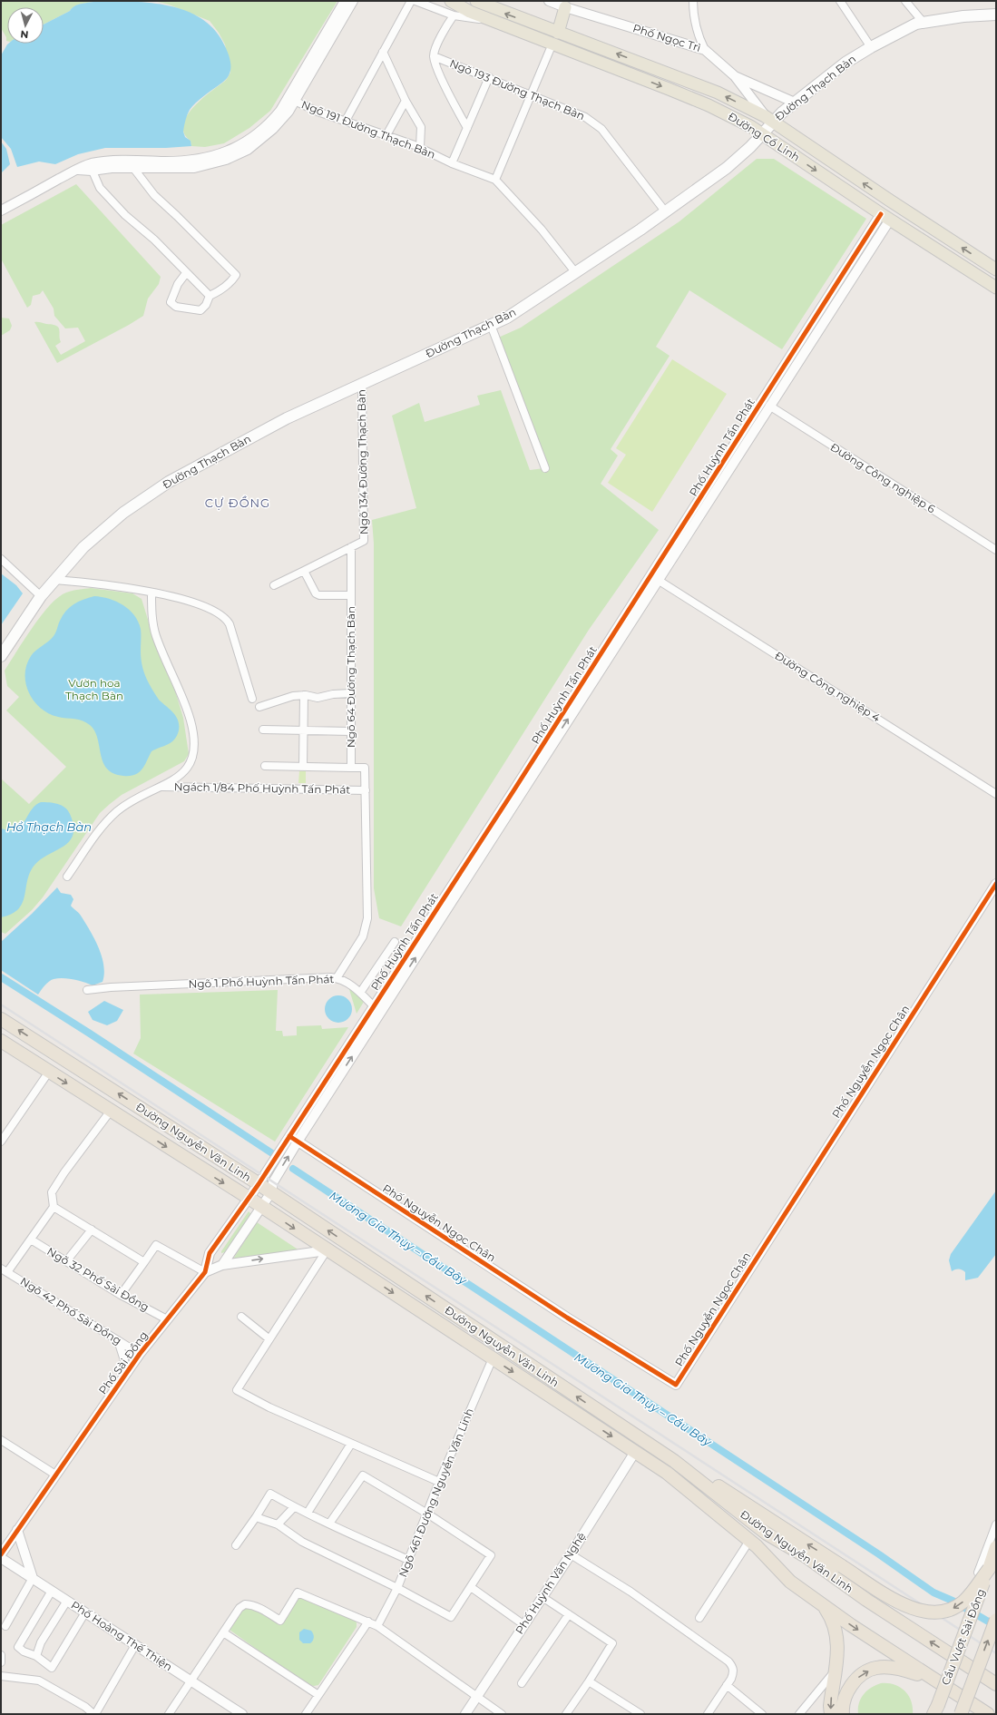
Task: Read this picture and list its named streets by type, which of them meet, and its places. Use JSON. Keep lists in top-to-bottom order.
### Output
{
  "streets": {
    "highway": ["Đường Nguyễn Văn Linh", "Cầu Vượt Sài Đồng"],
    "main road": ["Đường Thạch Bàn", "Đường Cổ Linh"],
    "street": [
      "Phố Ngọc Trì",
      "Ngõ 193 Đường Thạch Bàn",
      "Ngõ 191 Đường Thạch Bàn",
      "Phố Huỳnh Tấn Phát",
      "Ngõ 134 Đường Thạch Bàn",
      "Đường Công nghiệp 6",
      "Ngõ 64 Đường Thạch Bàn",
      "Đường Công nghiệp 4",
      "Ngách 1/84 Phố Huỳnh Tấn Phát",
      "Ngõ 1 Phố Huỳnh Tấn Phát",
      "Phố Nguyễn Ngọc Chân",
      "Ngõ 32 Phố Sài Đồng",
      "Ngõ 42 Phố Sài Đồng",
      "Phố Sài Đồng",
      "Ngõ 461 Đường Nguyễn Văn Linh",
      "Phố Huỳnh Văn Nghệ",
      "Phố Hoàng Thế Thiện"
    ]
  },
  "crossings": [
    ["Phố Ngọc Trì", "Đường Thạch Bàn"],
    ["Đường Thạch Bàn", "Ngõ 193 Đường Thạch Bàn"],
    ["Đường Thạch Bàn", "Ngõ 191 Đường Thạch Bàn"],
    ["Đường Thạch Bàn", "Đường Cổ Linh"],
    ["Đường Thạch Bàn", "Ngõ 134 Đường Thạch Bàn"],
    ["Đường Cổ Linh", "Phố Huỳnh Tấn Phát"],
    ["Phố Huỳnh Tấn Phát", "Đường Công nghiệp 6"],
    ["Phố Huỳnh Tấn Phát", "Đường Công nghiệp 4"],
    ["Phố Huỳnh Tấn Phát", "Ngõ 1 Phố Huỳnh Tấn Phát"],
    ["Phố Huỳnh Tấn Phát", "Phố Nguyễn Ngọc Chân"],
    ["Phố Huỳnh Tấn Phát", "Đường Nguyễn Văn Linh"],
    ["Phố Huỳnh Tấn Phát", "Phố Sài Đồng"],
    ["Đường Nguyễn Văn Linh", "Phố Sài Đồng"],
    ["Đường Nguyễn Văn Linh", "Ngõ 461 Đường Nguyễn Văn Linh"],
    ["Đường Nguyễn Văn Linh", "Phố Huỳnh Văn Nghệ"],
    ["Ngõ 32 Phố Sài Đồng", "Phố Sài Đồng"],
    ["Ngõ 42 Phố Sài Đồng", "Phố Sài Đồng"]
  ],
  "districts": ["CỰ ĐỒNG"],
  "water": ["Hồ Thạch Bàn", "Mương Gia Thụy – Cầu Bây"],
  "parks": ["Vườn hoa Thạch Bàn"],
  "north": "bottom"
}
